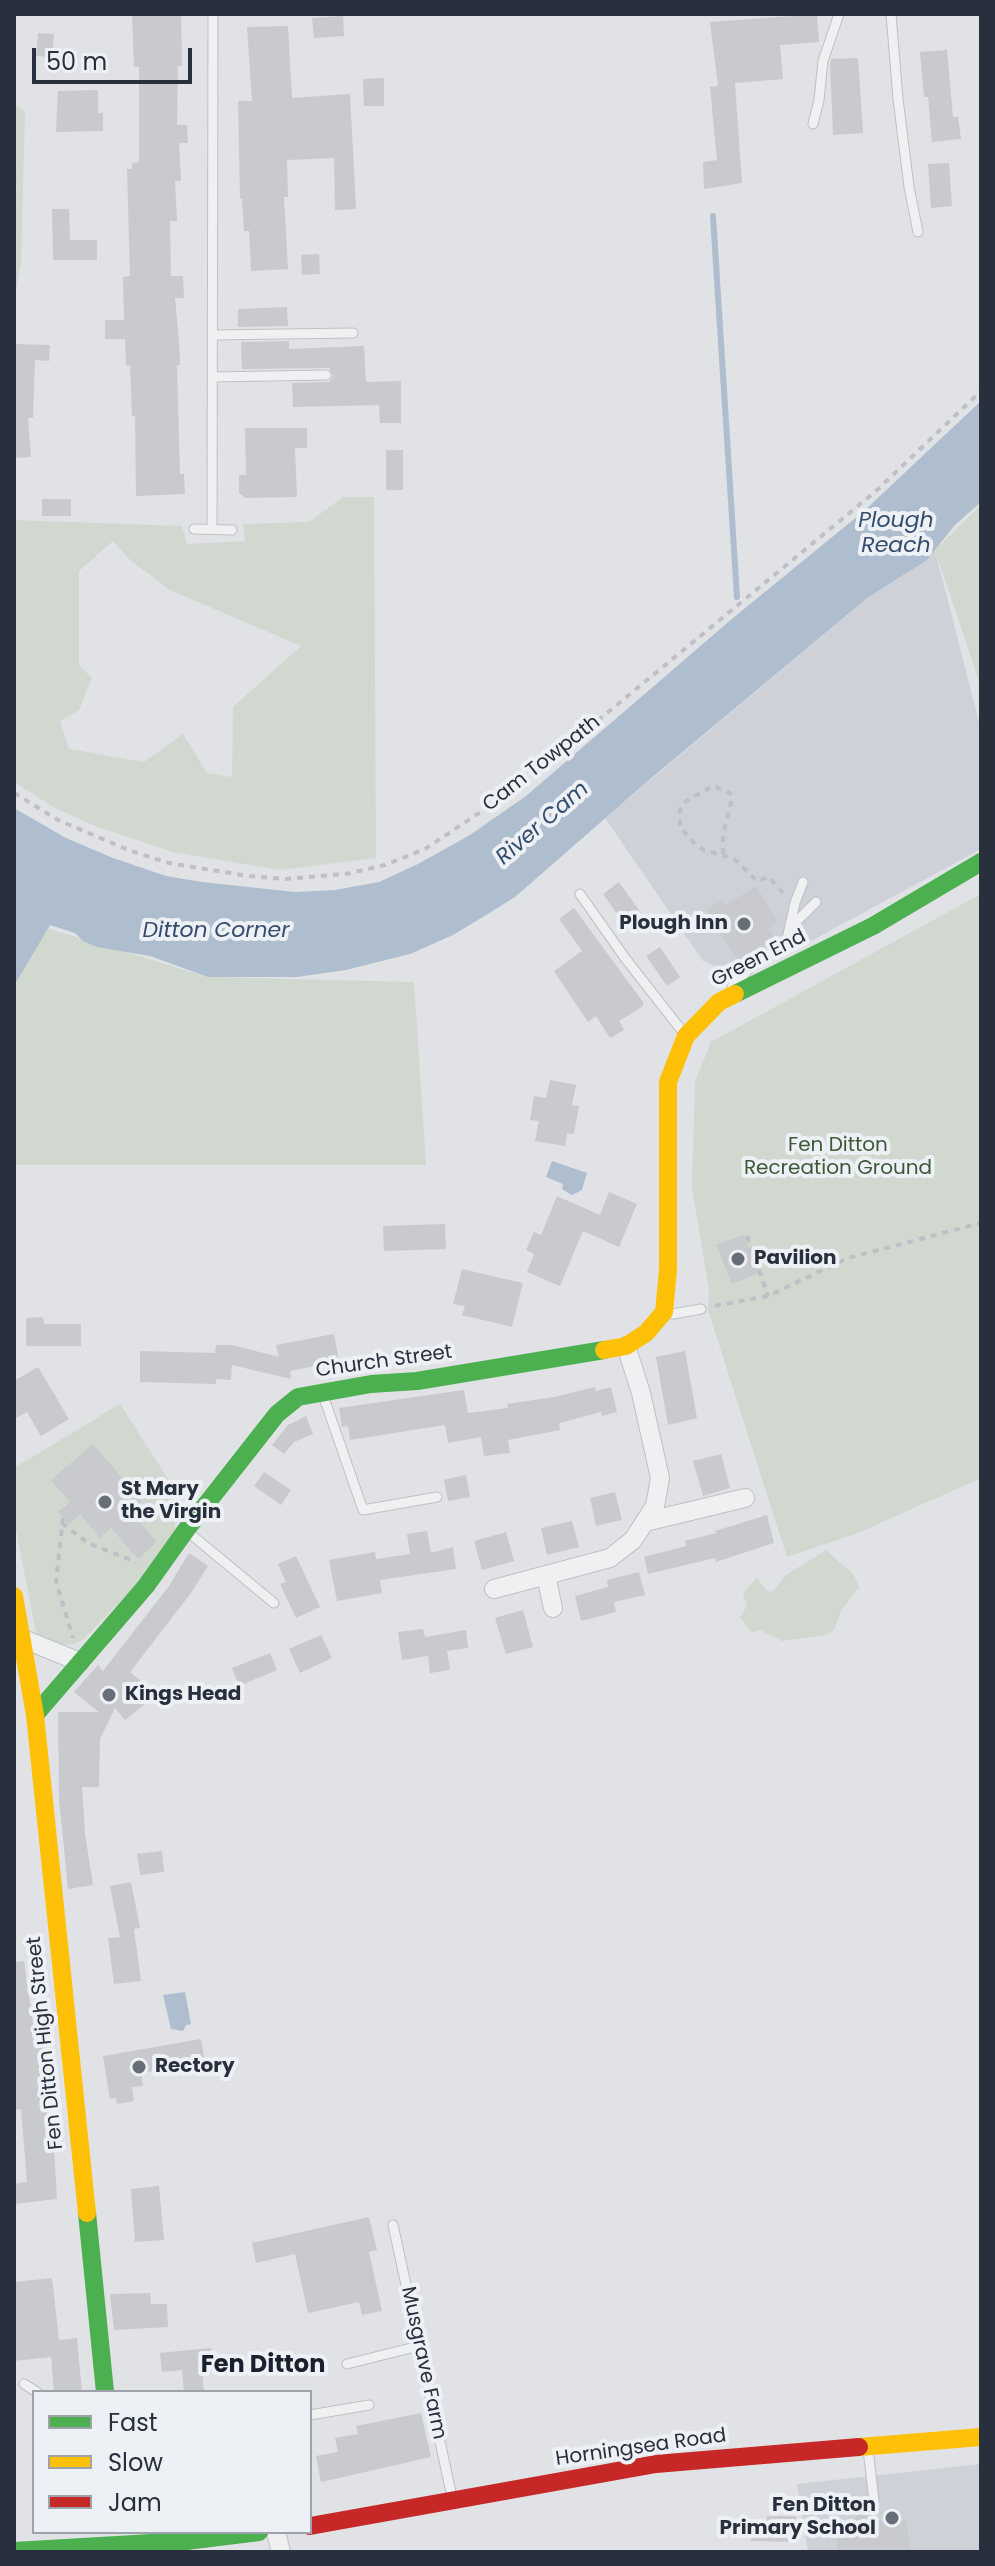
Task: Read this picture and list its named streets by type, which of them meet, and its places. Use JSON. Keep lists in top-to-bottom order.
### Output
{
  "streets": {
    "street": [
      "Green End",
      "Church Street",
      "Fen Ditton High Street",
      "Horningsea Road"
    ],
    "lane": ["Musgrave Farm"],
    "path": ["Cam Towpath"]
  },
  "crossings": [
    ["Church Street", "Fen Ditton High Street"],
    ["Musgrave Farm", "Horningsea Road"]
  ],
  "districts": ["Fen Ditton"],
  "water": ["Plough Reach", "River Cam", "Ditton Corner"],
  "parks": ["Fen Ditton Recreation Ground"],
  "places": [
    "Plough Inn",
    "Pavilion",
    "St Mary the Virgin",
    "Kings Head",
    "Rectory",
    "Fen Ditton Primary School"
  ],
  "legend": ["Fast", "Slow", "Jam"],
  "scale_bar": "50 m"
}
